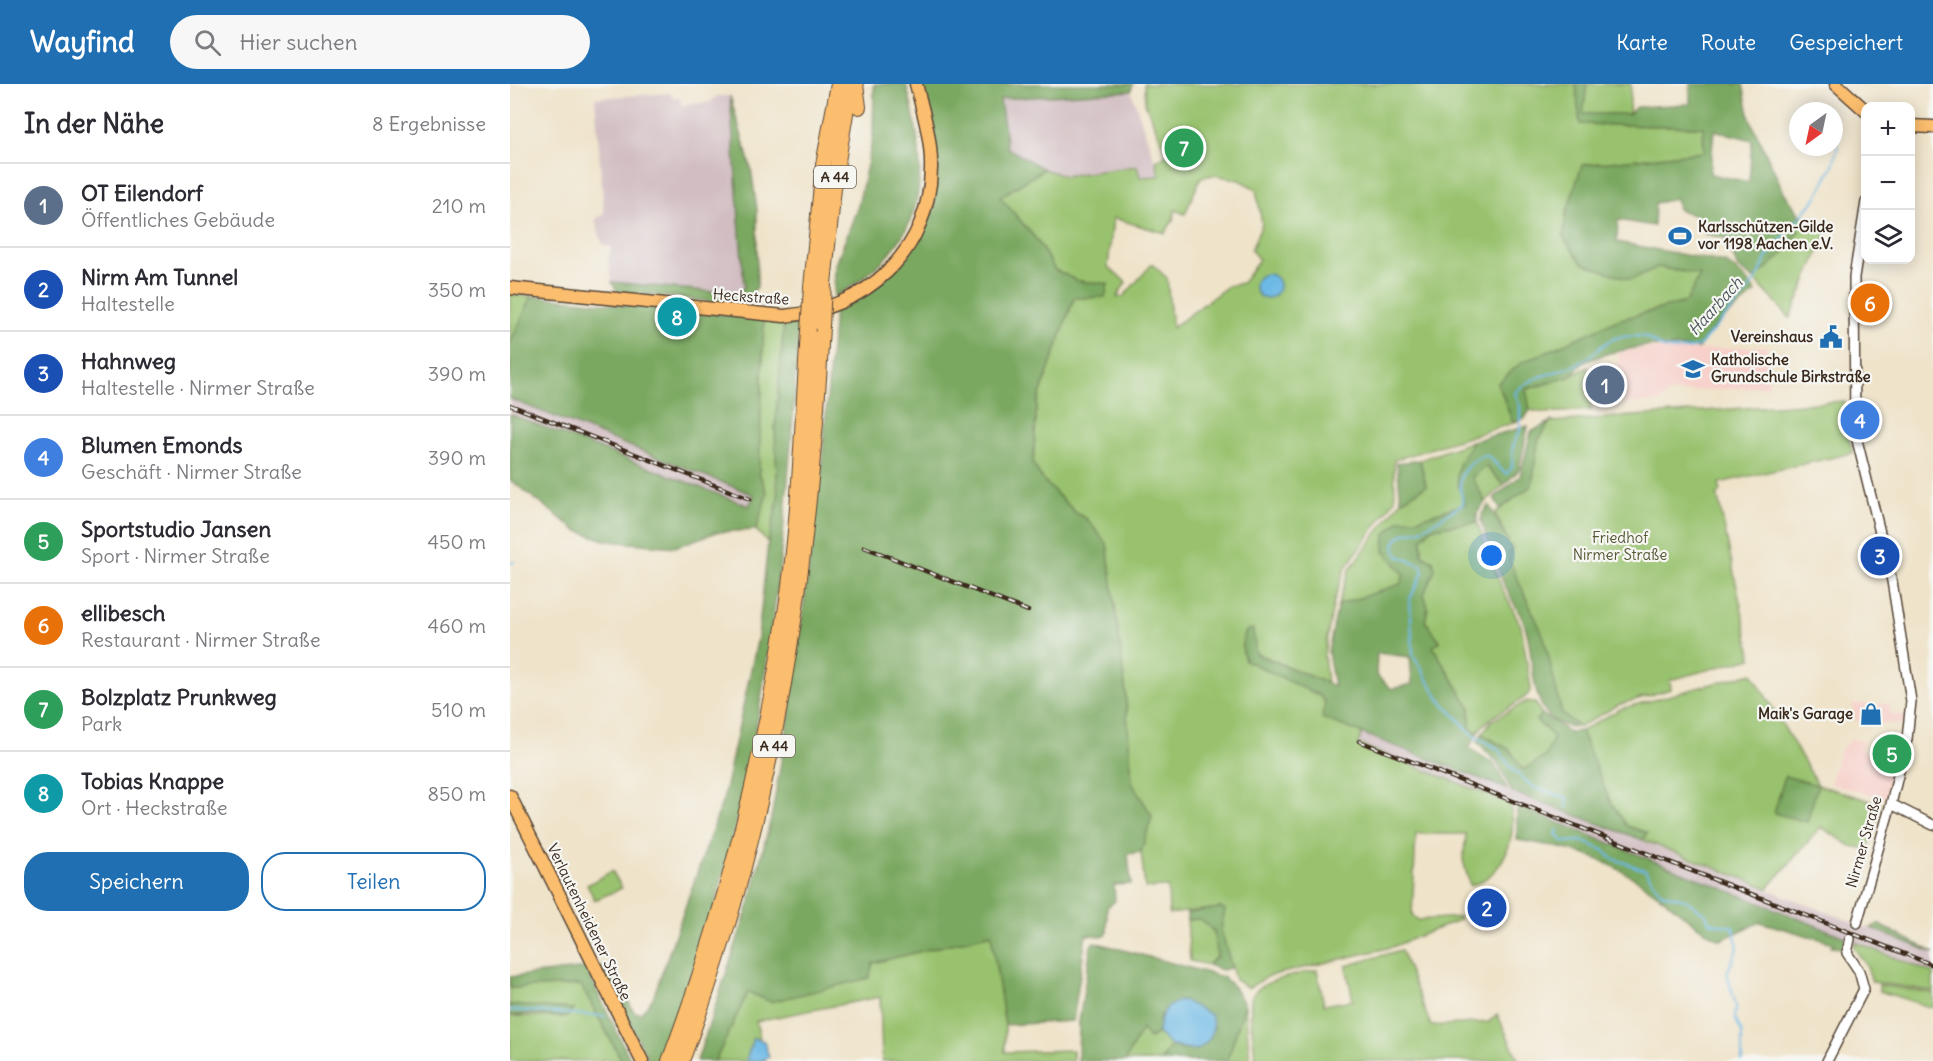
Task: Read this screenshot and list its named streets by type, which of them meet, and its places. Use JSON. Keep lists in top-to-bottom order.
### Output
{
  "streets": {
    "highway": ["A 44"],
    "main road": ["Heckstraße", "Verlautenheidener Straße"],
    "street": ["Nirmer Straße"]
  },
  "water": ["Haarbach"],
  "parks": ["Friedhof Nirmer Straße"],
  "places": {
    "sports": ["Karlsschützen-Gilde vor 1198 Aachen e.V."],
    "public building": ["Vereinshaus"],
    "school or university": ["Katholische Grundschule Birkstraße"],
    "shop": ["Maik's Garage"]
  },
  "north": "bottom left",
  "page": {
    "header": "Wayfind",
    "search": "Hier suchen",
    "nav": ["Karte", "Route", "Gespeichert"],
    "heading": ["In der Nähe", "8 Ergebnisse"],
    "map_buttons": ["+", "−"],
    "pins": [
      "7",
      "6",
      "8",
      "1",
      "4",
      "3",
      "5",
      "2"
    ],
    "list": [
      {
        "mark": "1",
        "name": "OT Eilendorf",
        "note": "Öffentliches Gebäude",
        "value": "210 m"
      },
      {
        "mark": "2",
        "name": "Nirm Am Tunnel",
        "note": "Haltestelle",
        "value": "350 m"
      },
      {
        "mark": "3",
        "name": "Hahnweg",
        "note": "Haltestelle · Nirmer Straße",
        "value": "390 m"
      },
      {
        "mark": "4",
        "name": "Blumen Emonds",
        "note": "Geschäft · Nirmer Straße",
        "value": "390 m"
      },
      {
        "mark": "5",
        "name": "Sportstudio Jansen",
        "note": "Sport · Nirmer Straße",
        "value": "450 m"
      },
      {
        "mark": "6",
        "name": "ellibesch",
        "note": "Restaurant · Nirmer Straße",
        "value": "460 m"
      },
      {
        "mark": "7",
        "name": "Bolzplatz Prunkweg",
        "note": "Park",
        "value": "510 m"
      },
      {
        "mark": "8",
        "name": "Tobias Knappe",
        "note": "Ort · Heckstraße",
        "value": "850 m"
      }
    ],
    "buttons": ["Speichern", "Teilen"]
  }
}
